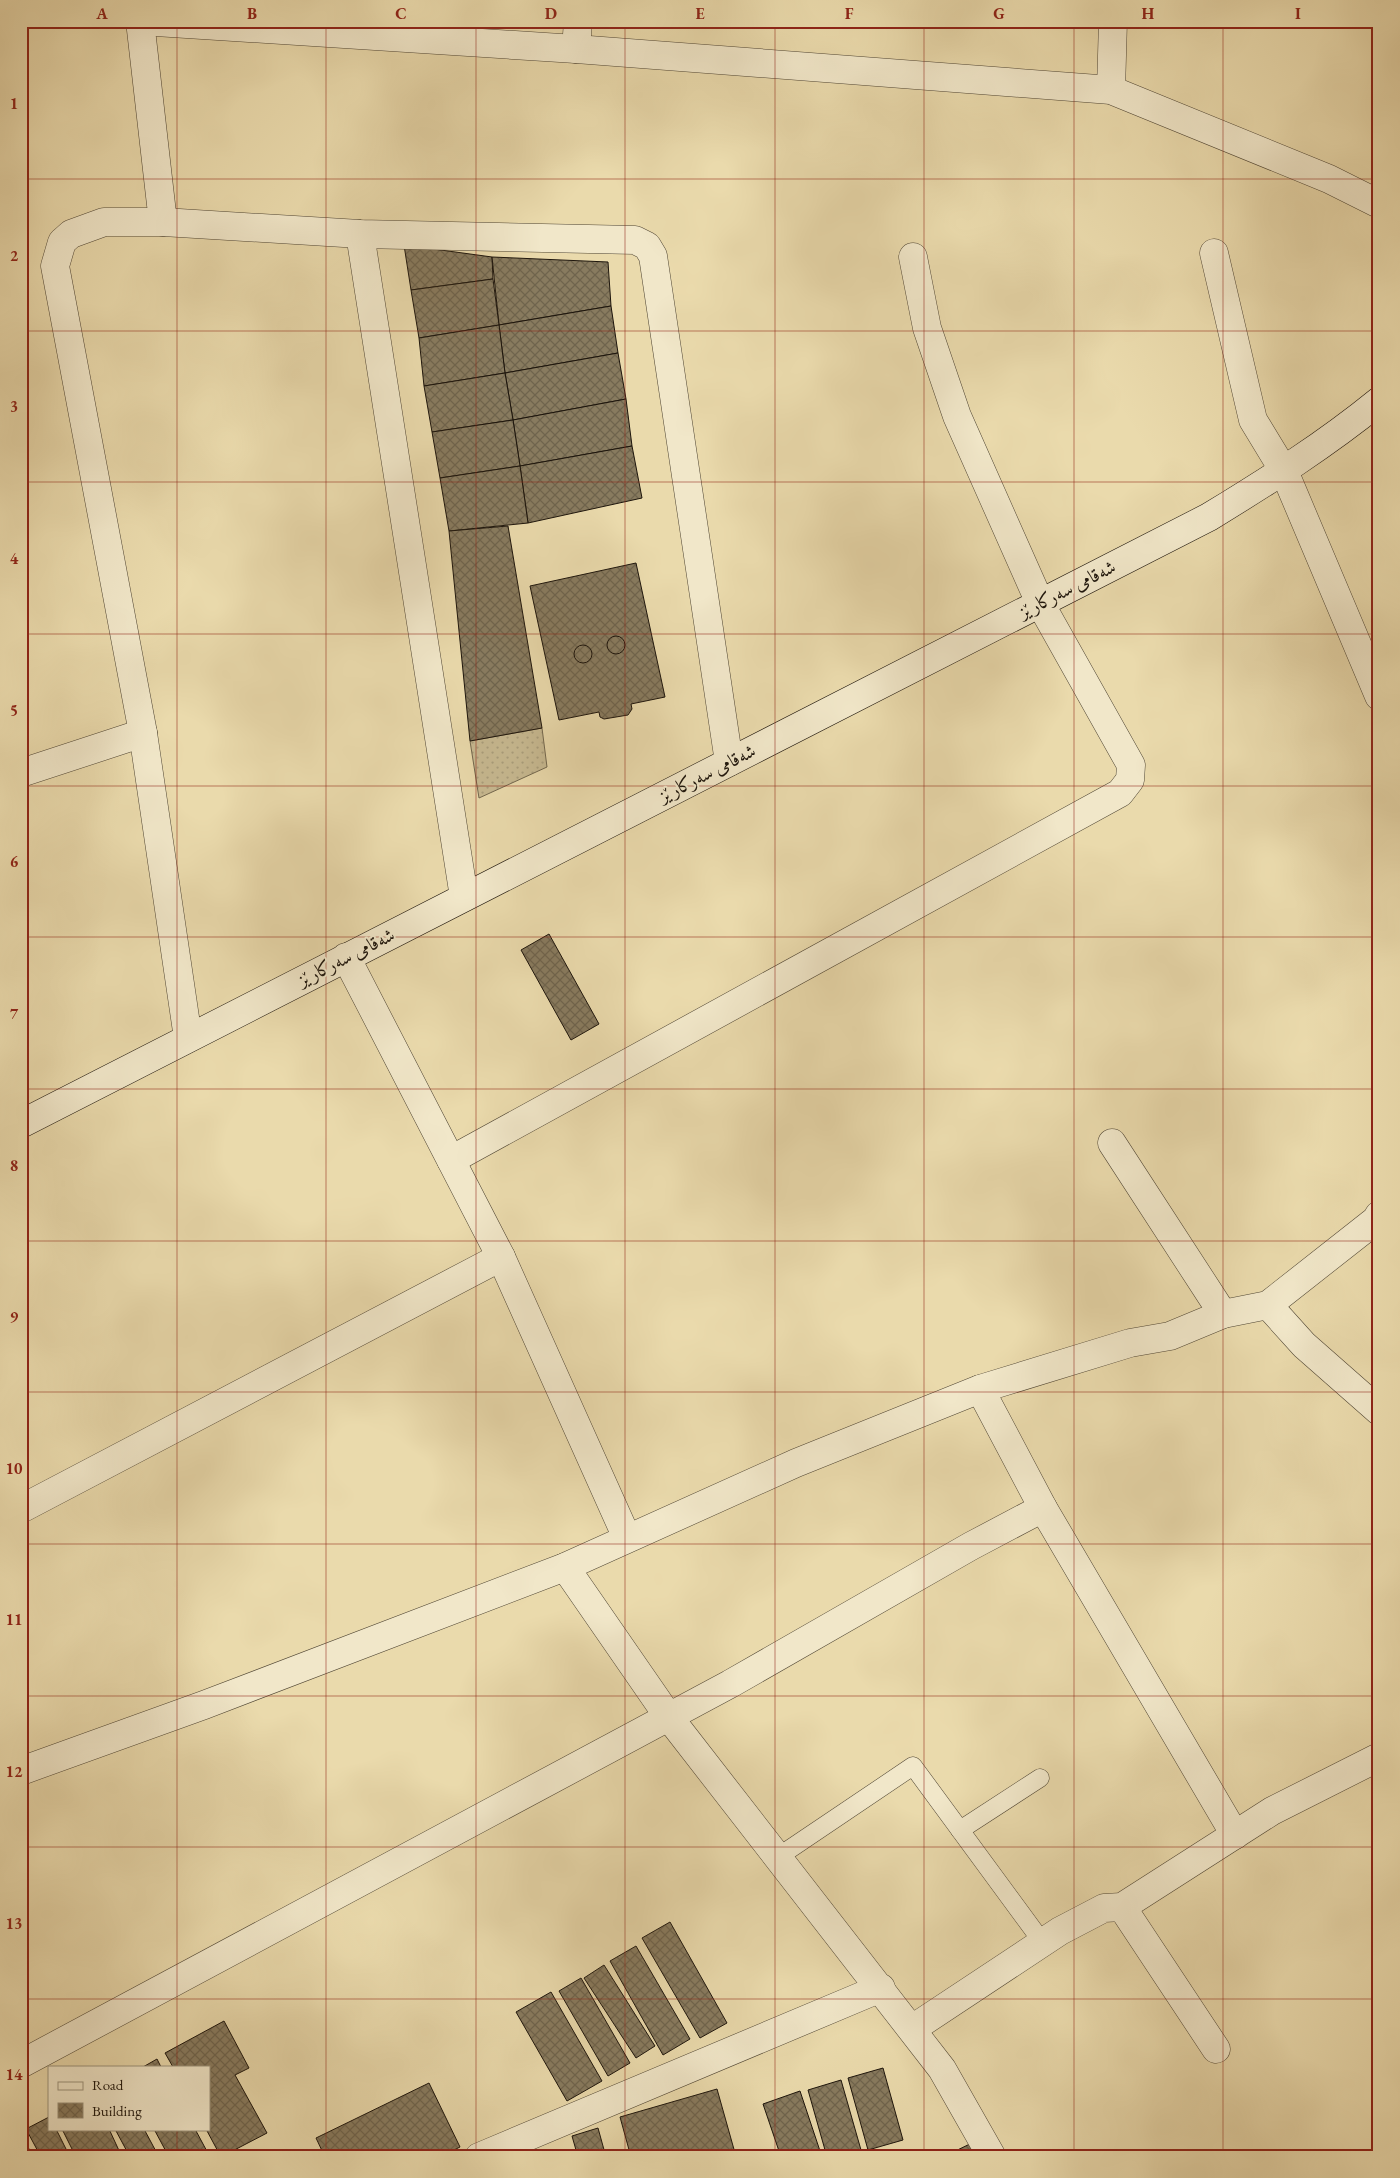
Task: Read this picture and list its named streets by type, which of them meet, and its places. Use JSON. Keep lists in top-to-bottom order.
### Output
{
  "streets": {
    "street": ["شەقامی سەرکارێز"]
  },
  "legend": ["Road", "Building"],
  "grid": {
    "columns": [
      "A",
      "B",
      "C",
      "D",
      "E",
      "F",
      "G",
      "H",
      "I"
    ],
    "rows": [
      "1",
      "2",
      "3",
      "4",
      "5",
      "6",
      "7",
      "8",
      "9",
      "10",
      "11",
      "12",
      "13",
      "14"
    ]
  }
}
